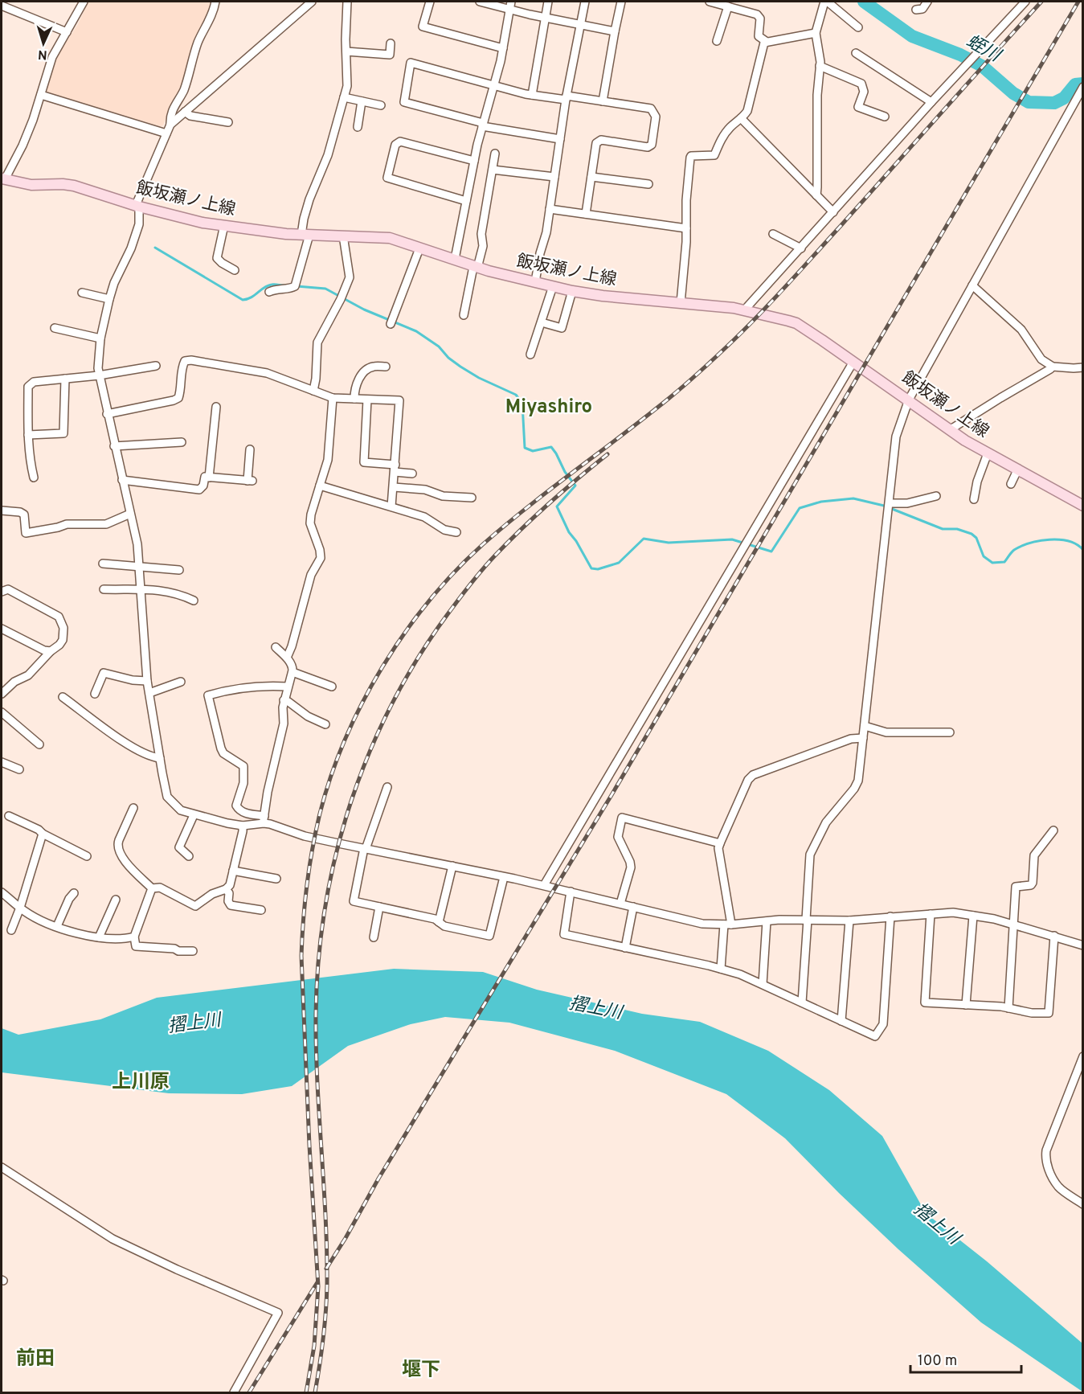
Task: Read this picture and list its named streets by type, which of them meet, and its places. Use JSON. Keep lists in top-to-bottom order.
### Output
{
  "streets": {
    "main road": ["飯坂瀬ノ上線"]
  },
  "districts": [
    "Miyashiro",
    "上川原",
    "前田",
    "堰下"
  ],
  "water": ["蛭川", "摺上川"],
  "scale_bar": "100 m",
  "north": "bottom"
}
